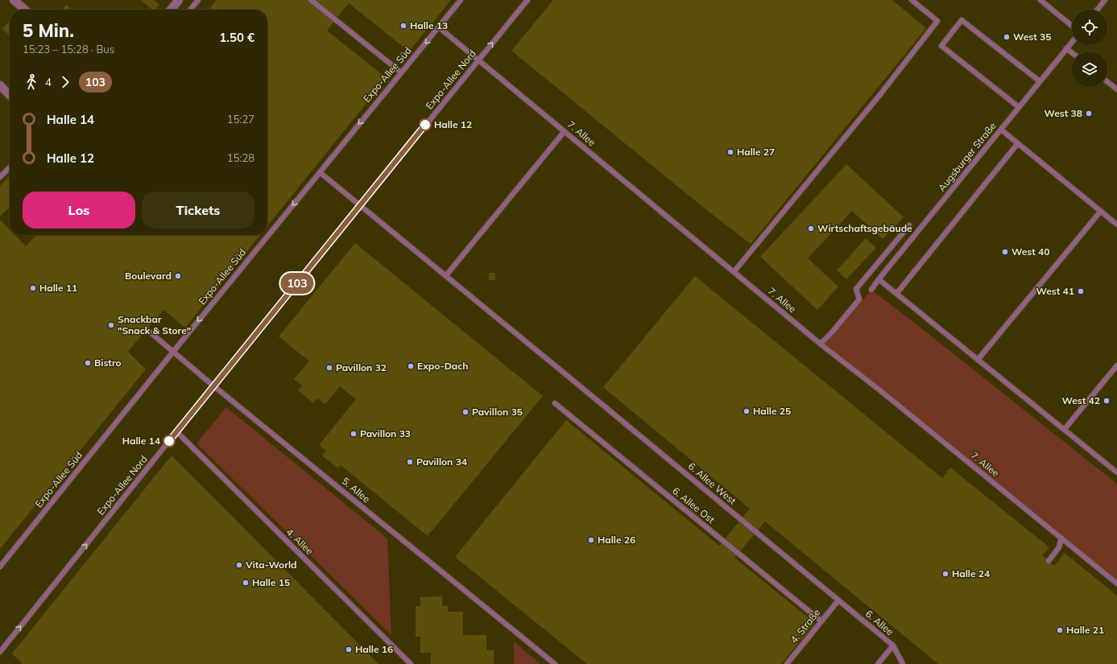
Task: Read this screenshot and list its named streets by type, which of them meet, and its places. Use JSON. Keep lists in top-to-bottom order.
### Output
{
  "streets": {
    "lane": [
      "Expo-Allee Süd",
      "Expo-Allee Nord",
      "7. Allee",
      "Augsburger Straße",
      "6. Allee West",
      "5. Allee",
      "6. Allee Ost",
      "4. Allee",
      "6. Allee",
      "4. Straße"
    ]
  },
  "crossings": [
    ["Expo-Allee Süd", "7. Allee"],
    ["Expo-Allee Süd", "6. Allee West"],
    ["Expo-Allee Süd", "5. Allee"],
    ["Expo-Allee Nord", "7. Allee"],
    ["Expo-Allee Nord", "6. Allee West"],
    ["Expo-Allee Nord", "5. Allee"],
    ["Expo-Allee Nord", "4. Allee"],
    ["6. Allee West", "6. Allee"],
    ["6. Allee West", "4. Straße"],
    ["6. Allee Ost", "4. Straße"],
    ["6. Allee", "4. Straße"]
  ],
  "one_way": ["Expo-Allee Süd", "Expo-Allee Nord"],
  "places": [
    "Halle 13",
    "West 35",
    "West 38",
    "Halle 12",
    "Halle 27",
    "Wirtschaftsgebäude",
    "West 40",
    "Boulevard",
    "Halle 11",
    "West 41",
    "Snackbar \"Snack & Store\"",
    "Bistro",
    "Expo-Dach",
    "Pavillon 32",
    "West 42",
    "Halle 25",
    "Pavillon 35",
    "Pavillon 33",
    "Halle 14",
    "Pavillon 34",
    "Halle 26",
    "Vita-World",
    "Halle 24",
    "Halle 15",
    "Halle 21",
    "Halle 16"
  ],
  "lines": ["bus line 103"],
  "page": {
    "on_map": "103",
    "heading": ["5 Min.", "15:23 – 15:28 · Bus", "1.50 €"],
    "legs": ["4", "103"],
    "list": [
      {
        "name": "Halle 14",
        "value": "15:27"
      },
      {
        "name": "Halle 12",
        "value": "15:28"
      }
    ],
    "buttons": ["Los", "Tickets"]
  }
}
